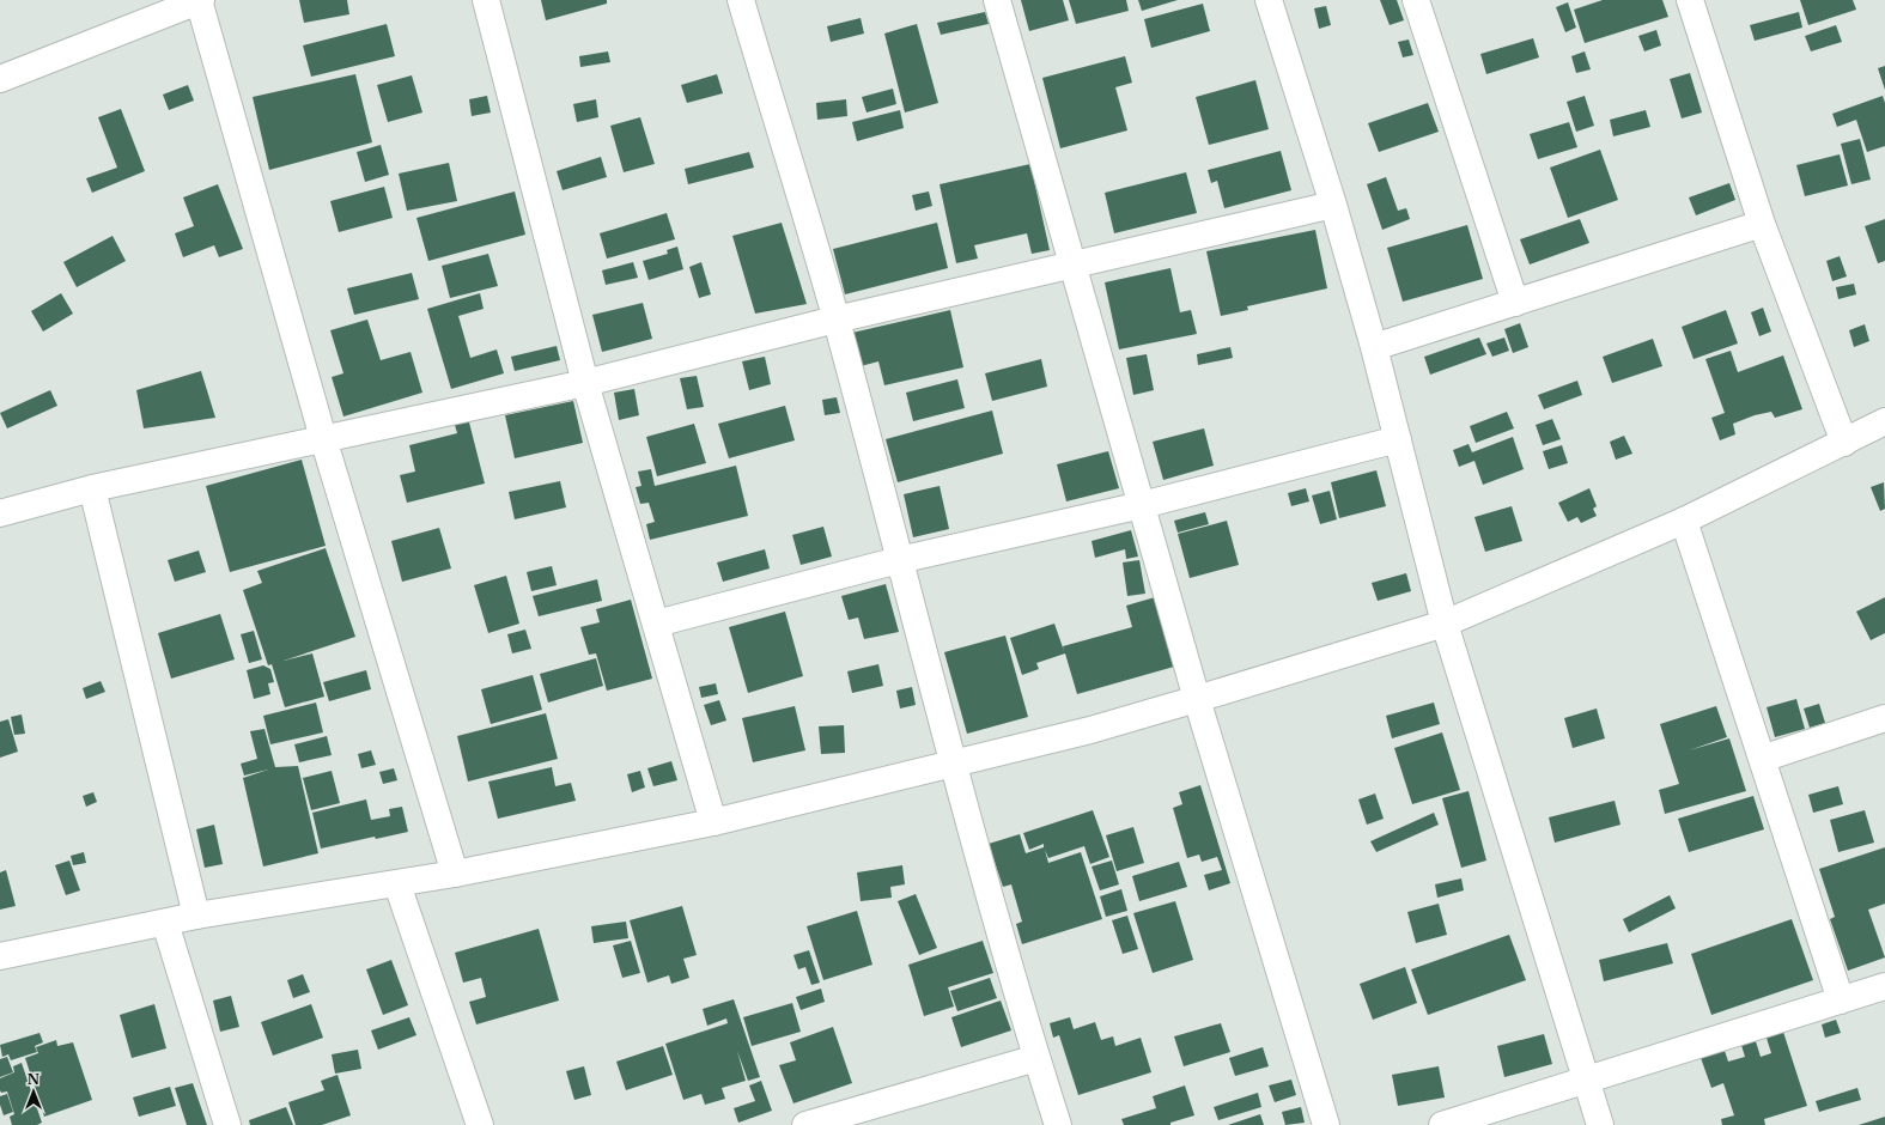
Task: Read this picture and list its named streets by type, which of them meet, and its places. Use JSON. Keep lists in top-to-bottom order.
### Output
{
  "north": "top"
}
